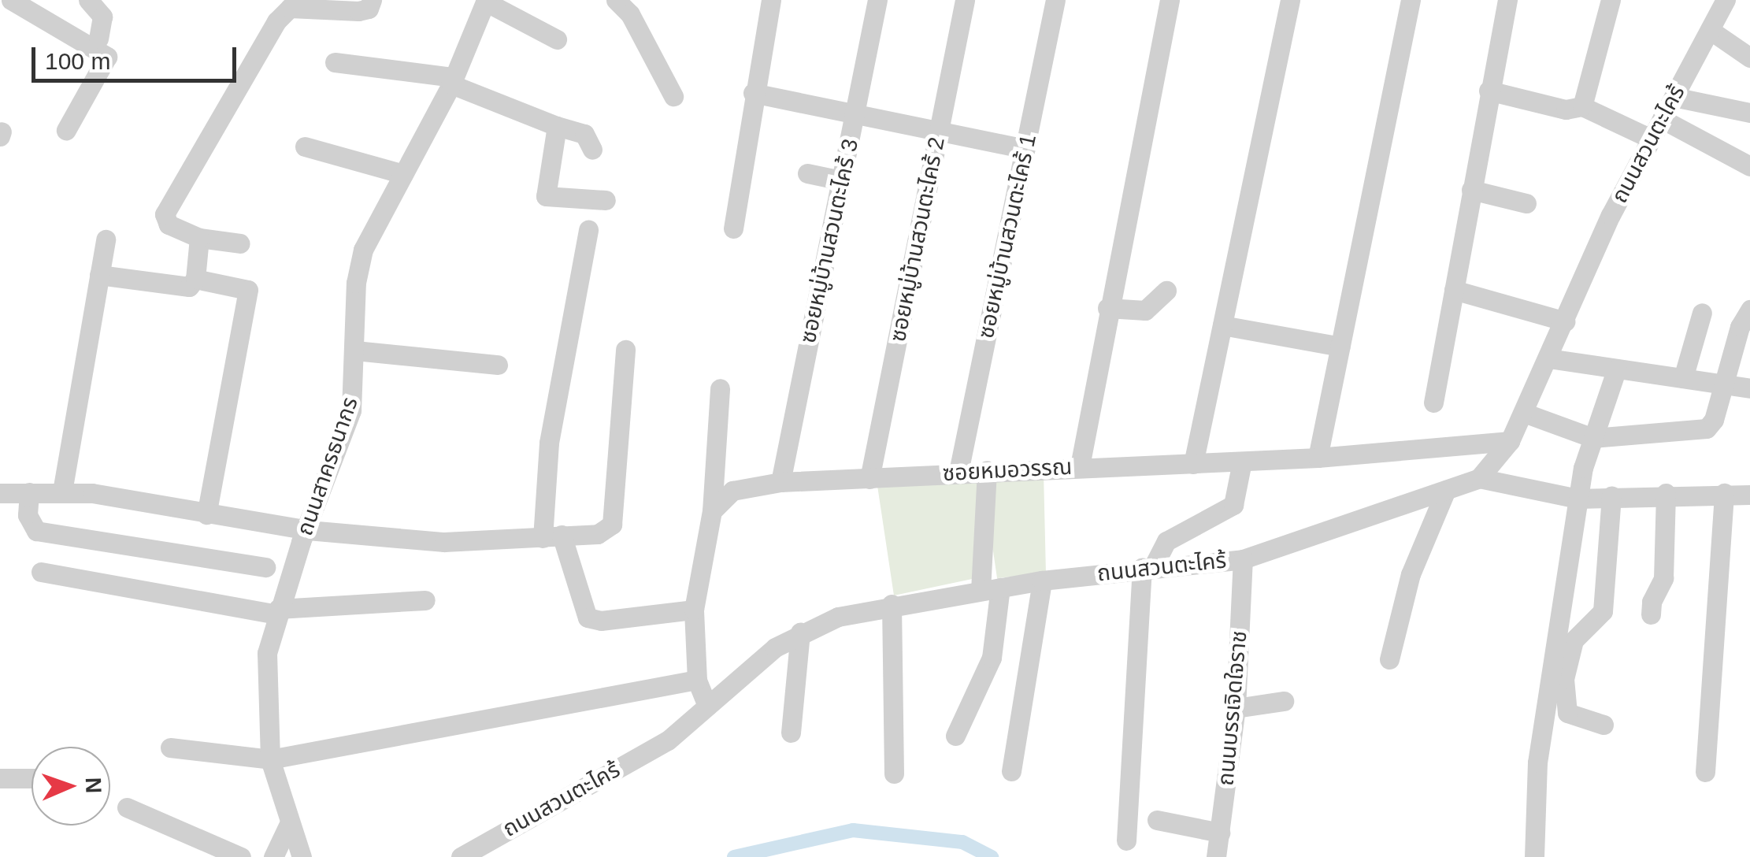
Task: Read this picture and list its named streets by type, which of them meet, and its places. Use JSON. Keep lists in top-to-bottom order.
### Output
{
  "streets": {
    "street": [
      "ถนนสวนตะไคร้",
      "ซอยหมู่บ้านสวนตะไคร้ 1",
      "ซอยหมู่บ้านสวนตะไคร้ 2",
      "ซอยหมู่บ้านสวนตะไคร้ 3",
      "ถนนสาครธนากร",
      "ซอยหมอวรรณ",
      "ถนนบรรเจิดใจราช"
    ]
  },
  "crossings": [
    ["ถนนสวนตะไคร้", "ซอยหมอวรรณ"],
    ["ถนนสวนตะไคร้", "ถนนบรรเจิดใจราช"],
    ["ซอยหมู่บ้านสวนตะไคร้ 1", "ซอยหมอวรรณ"],
    ["ซอยหมู่บ้านสวนตะไคร้ 2", "ซอยหมอวรรณ"],
    ["ซอยหมู่บ้านสวนตะไคร้ 3", "ซอยหมอวรรณ"]
  ],
  "scale_bar": "100 m",
  "north": "right"
}
